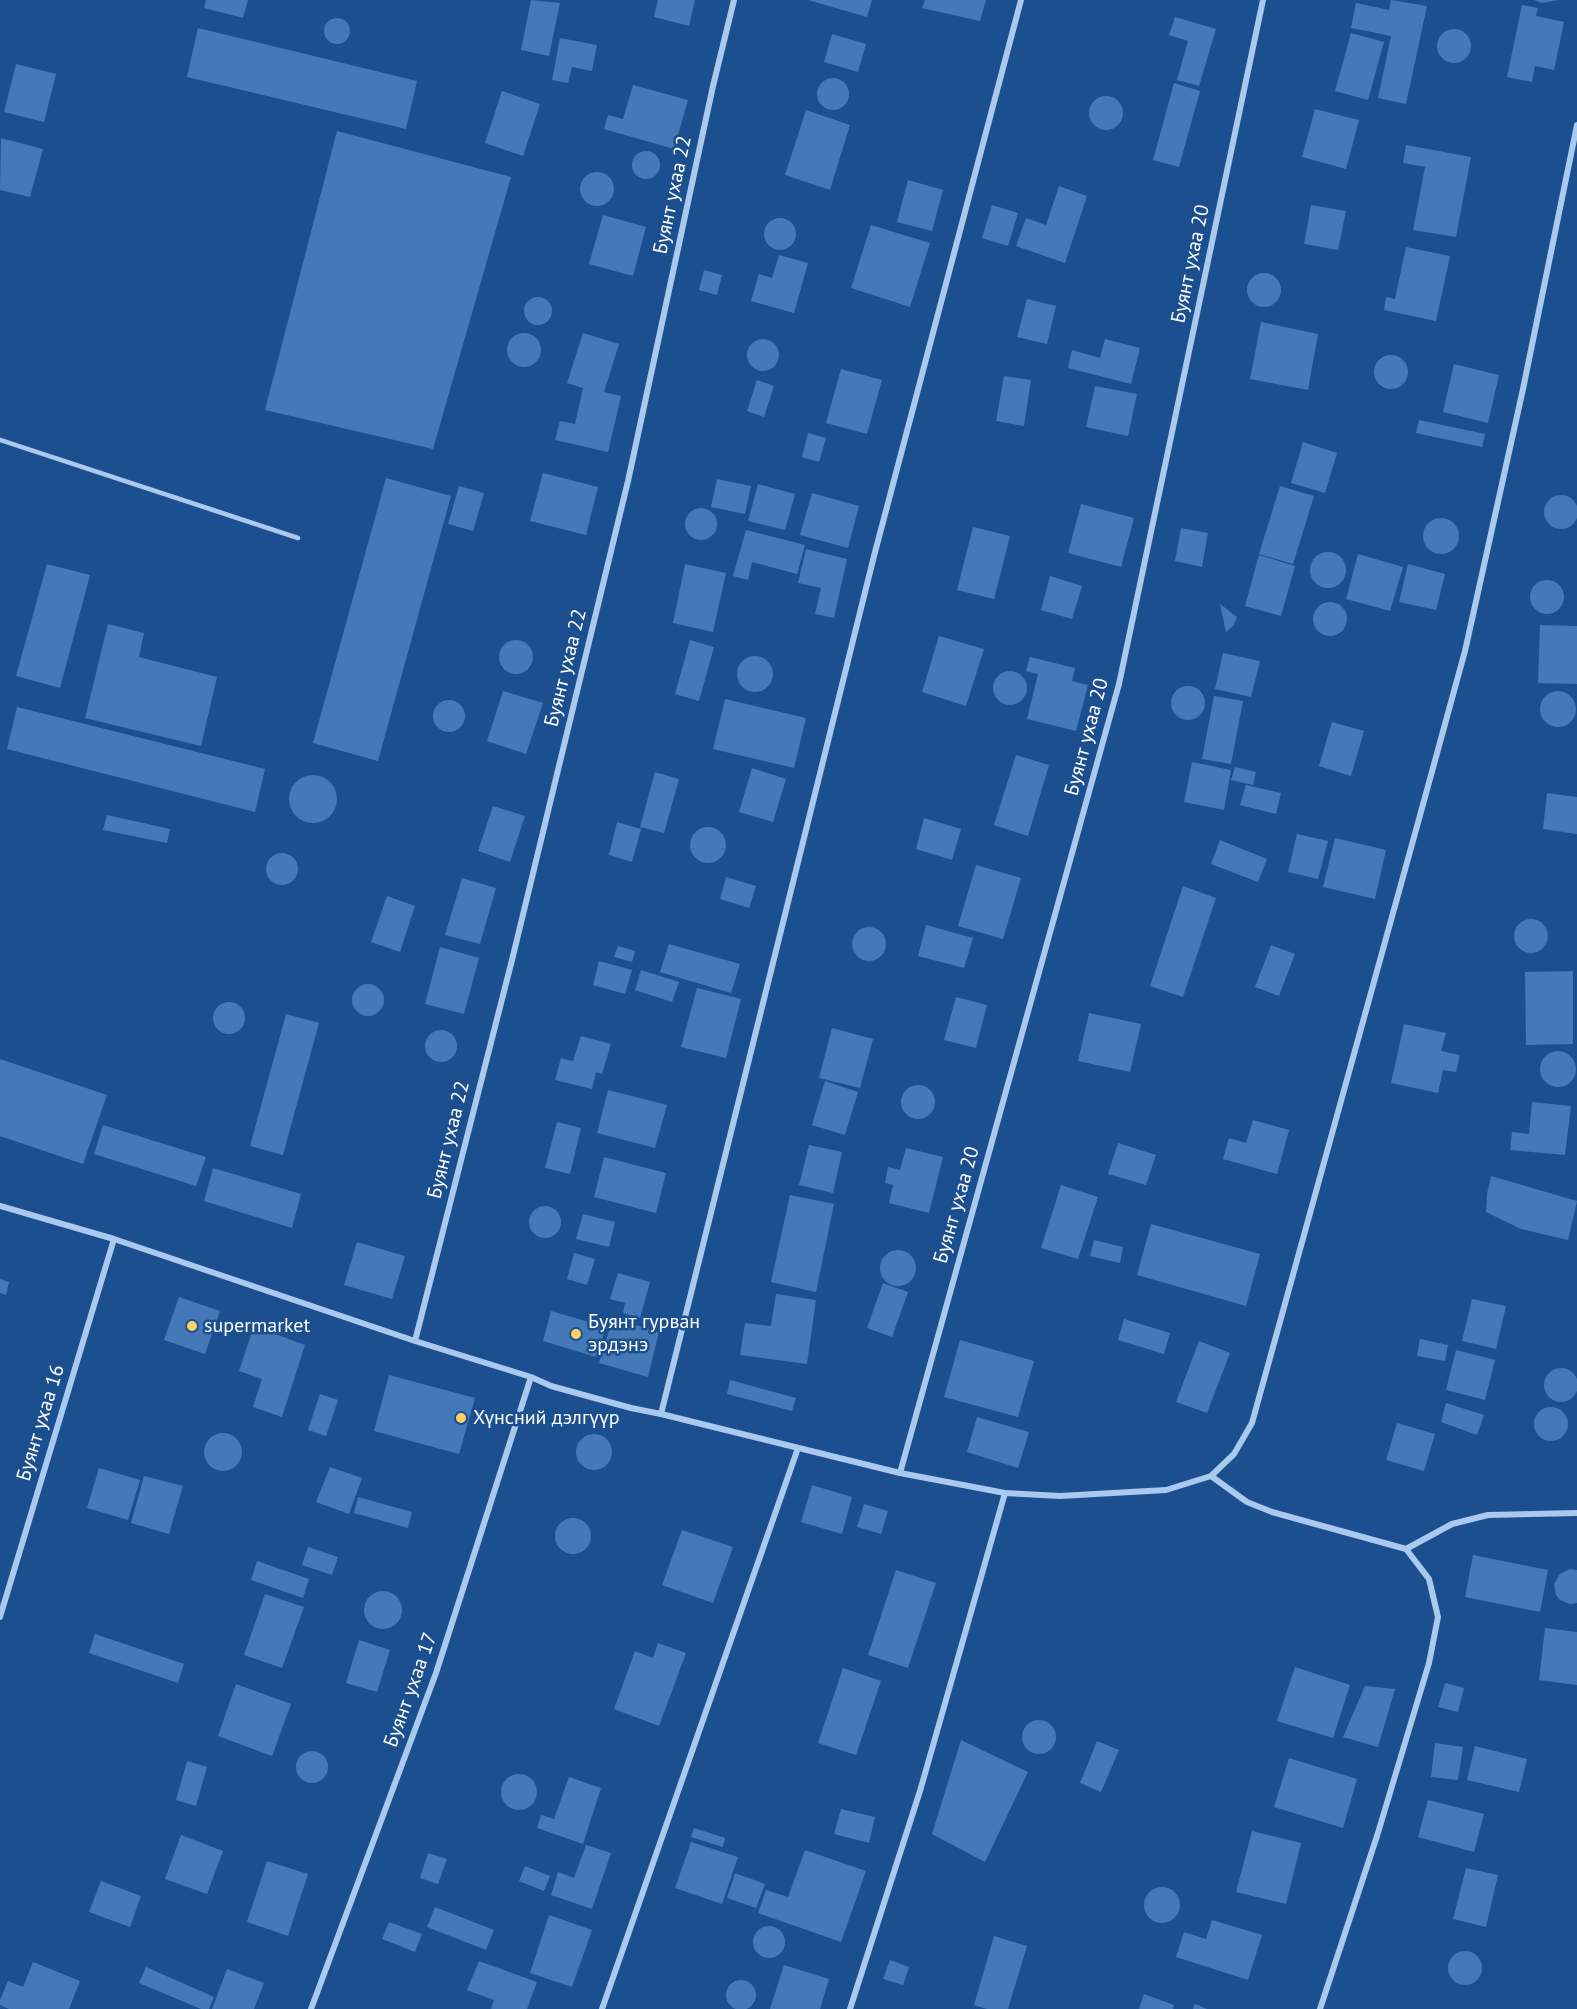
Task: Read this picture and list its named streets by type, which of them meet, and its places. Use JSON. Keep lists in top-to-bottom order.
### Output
{
  "streets": {
    "street": [
      "Буянт ухаа 22",
      "Буянт ухаа 20",
      "Буянт ухаа 16",
      "Буянт ухаа 17"
    ]
  },
  "places": ["supermarket", "Буянт гурван эрдэнэ", "Хүнсний дэлгүүр"]
}
